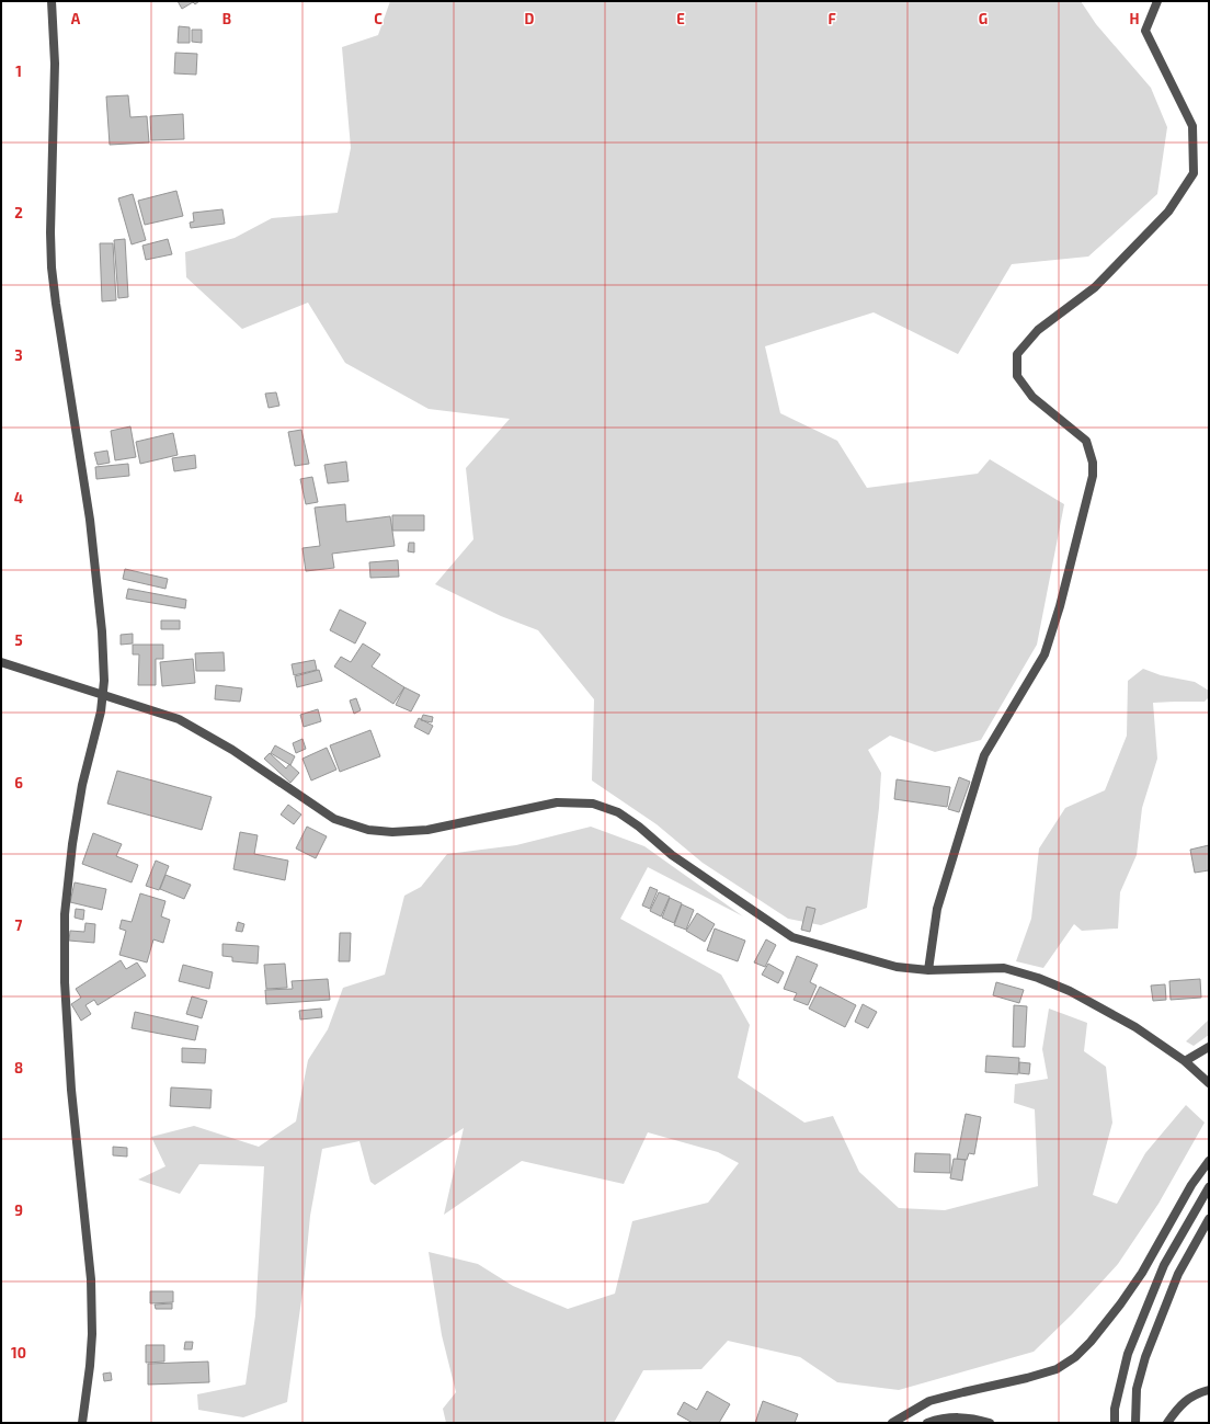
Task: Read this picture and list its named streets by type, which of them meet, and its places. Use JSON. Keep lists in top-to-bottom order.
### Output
{
  "grid": {
    "columns": [
      "A",
      "B",
      "C",
      "D",
      "E",
      "F",
      "G",
      "H"
    ],
    "rows": [
      "1",
      "2",
      "3",
      "4",
      "5",
      "6",
      "7",
      "8",
      "9",
      "10"
    ]
  }
}
